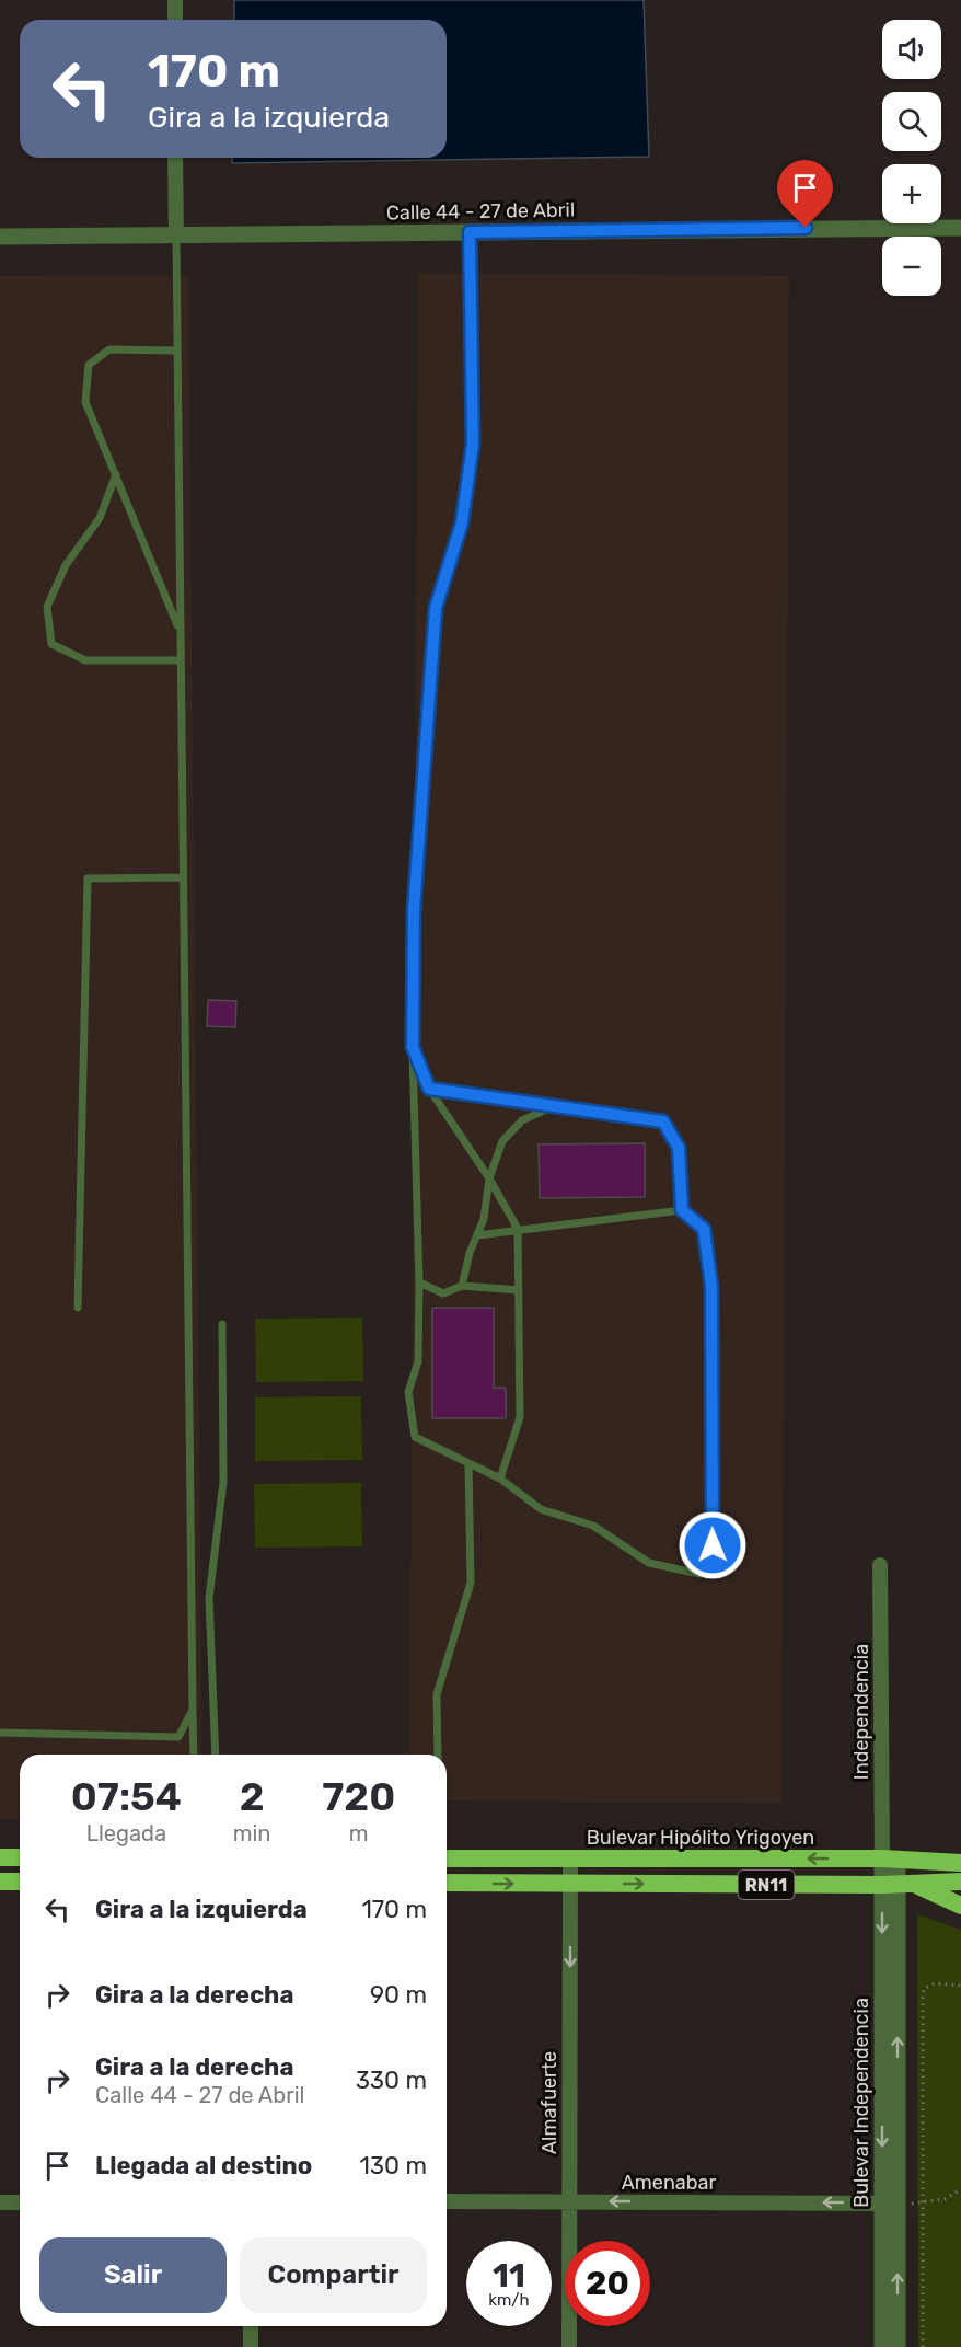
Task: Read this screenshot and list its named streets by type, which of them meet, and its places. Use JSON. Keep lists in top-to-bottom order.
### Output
{
  "streets": {
    "highway": ["Bulevar Hipólito Yrigoyen", "RN11"],
    "street": [
      "Calle 44 - 27 de Abril",
      "Independencia",
      "Almafuerte",
      "Bulevar Independencia",
      "Amenabar"
    ]
  },
  "crossings": [
    ["Independencia", "Bulevar Hipólito Yrigoyen"],
    ["Independencia", "Bulevar Independencia"],
    ["Bulevar Hipólito Yrigoyen", "Almafuerte"],
    ["Bulevar Hipólito Yrigoyen", "Bulevar Independencia"],
    ["RN11", "Almafuerte"],
    ["RN11", "Bulevar Independencia"],
    ["Almafuerte", "Amenabar"],
    ["Bulevar Independencia", "Amenabar"]
  ],
  "one_way": ["Almafuerte", "Amenabar"],
  "page": {
    "map_buttons": ["+", "−"],
    "turn": ["170 m", "Gira a la izquierda"],
    "eta": [
      "07:54",
      "Llegada",
      "2",
      "min",
      "720",
      "m"
    ],
    "list": [
      {
        "name": "Gira a la izquierda",
        "value": "170 m"
      },
      {
        "name": "Gira a la derecha",
        "value": "90 m"
      },
      {
        "name": "Gira a la derecha",
        "note": "Calle 44 - 27 de Abril",
        "value": "330 m"
      },
      {
        "name": "Llegada al destino",
        "value": "130 m"
      }
    ],
    "buttons": ["Salir", "Compartir"],
    "speed": "11 km/h",
    "limit": "20"
  }
}
